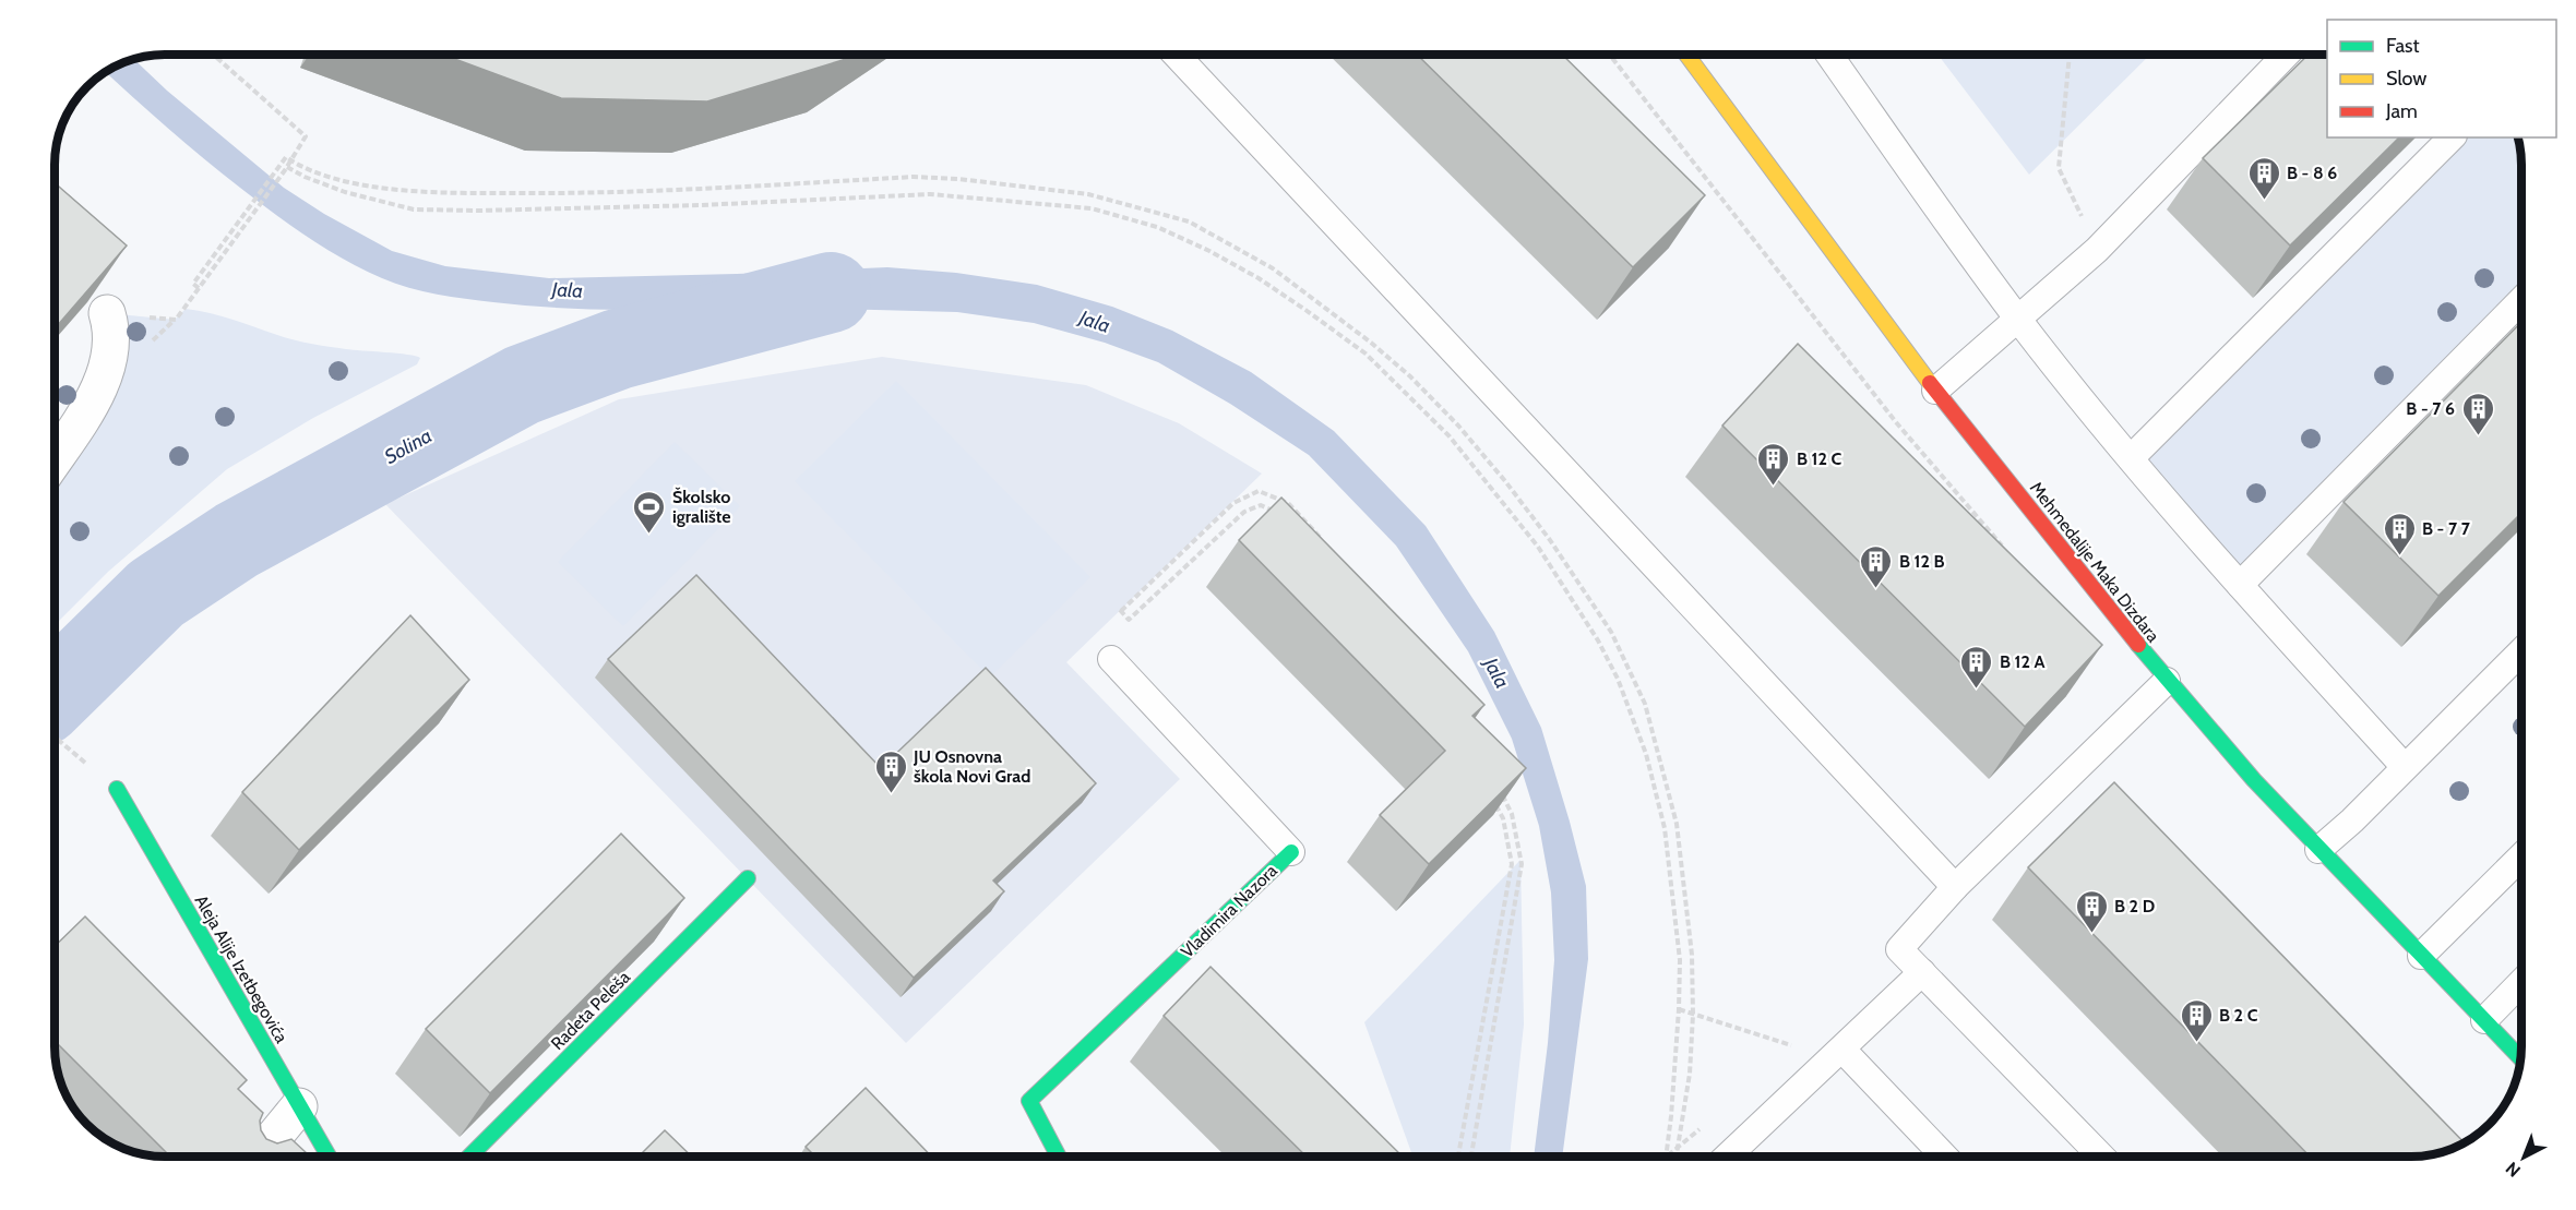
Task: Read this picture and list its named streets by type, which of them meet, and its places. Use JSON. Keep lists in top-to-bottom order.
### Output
{
  "streets": {
    "street": [
      "Mehmedalije Maka Dizdara",
      "Vladimira Nazora",
      "Aleja Alije Izetbegovića",
      "Radeta Peleša"
    ]
  },
  "water": ["Jala", "Solina"],
  "places": {
    "building": [
      "B - 8 6",
      "B - 7 6",
      "B 12 C",
      "B - 7 7",
      "B 12 B",
      "B 12 A",
      "JU Osnovna škola Novi Grad",
      "B 2 D",
      "B 2 C"
    ],
    "sports": ["Školsko igralište"]
  },
  "legend": ["Fast", "Slow", "Jam"],
  "north": "bottom left"
}
